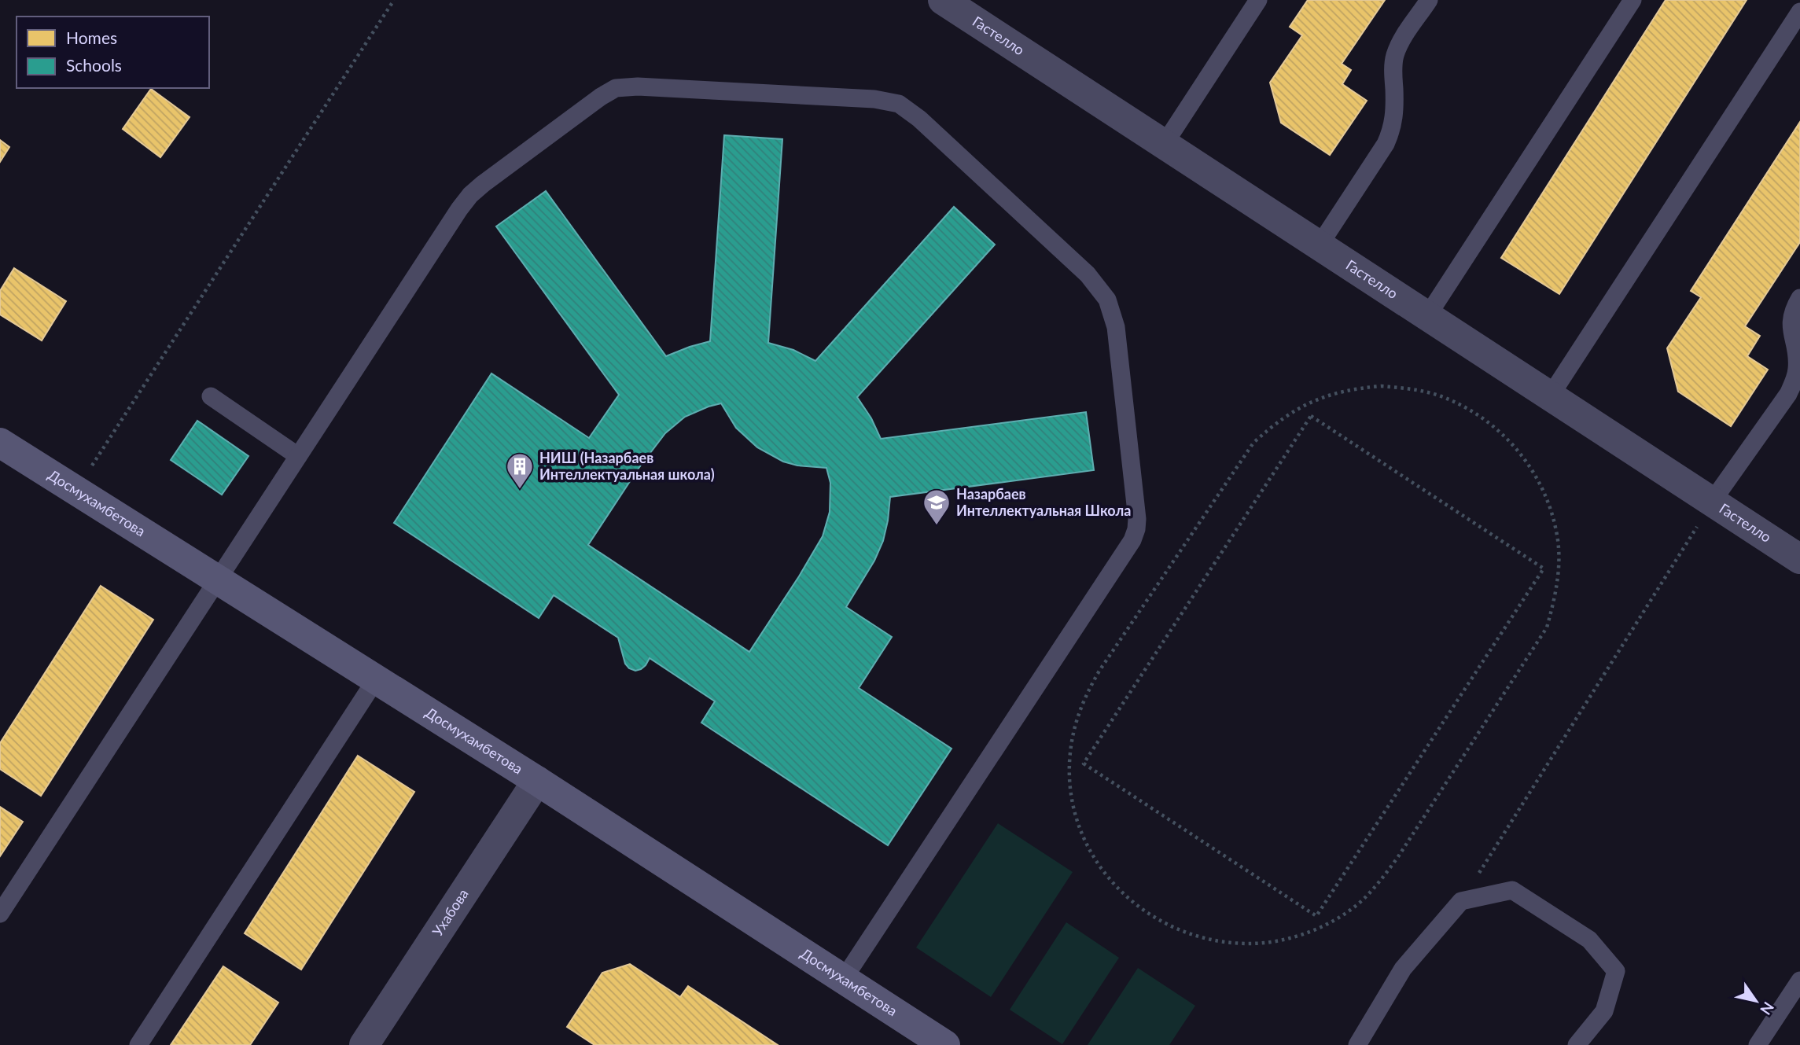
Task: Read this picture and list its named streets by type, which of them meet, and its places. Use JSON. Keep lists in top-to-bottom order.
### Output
{
  "streets": {
    "street": ["Гастелло", "Досмухамбетова", "Ухабова"]
  },
  "crossings": [
    ["Досмухамбетова", "Ухабова"]
  ],
  "places": {
    "building": ["НИШ (Назарбаев Интеллектуальная школа)"],
    "school or university": ["Назарбаев Интеллектуальная Школа"]
  },
  "legend": ["Homes", "Schools"],
  "north": "bottom right"
}
